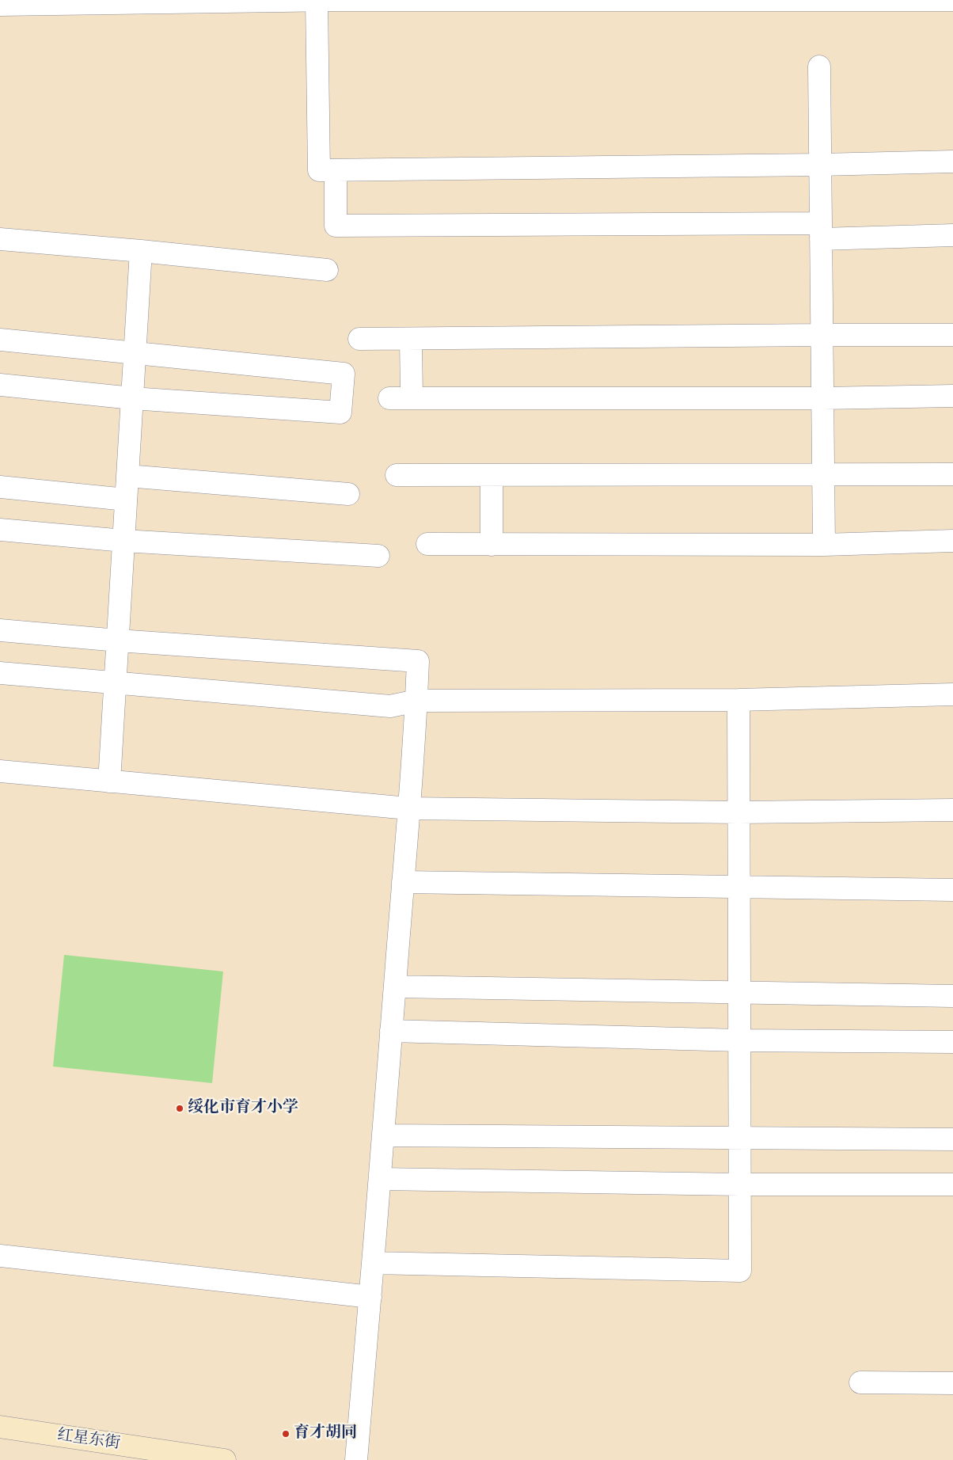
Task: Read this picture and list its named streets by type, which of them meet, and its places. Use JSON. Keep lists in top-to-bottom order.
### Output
{
  "streets": {
    "main road": ["红星东街"]
  },
  "places": ["绥化市育才小学", "育才胡同"]
}
